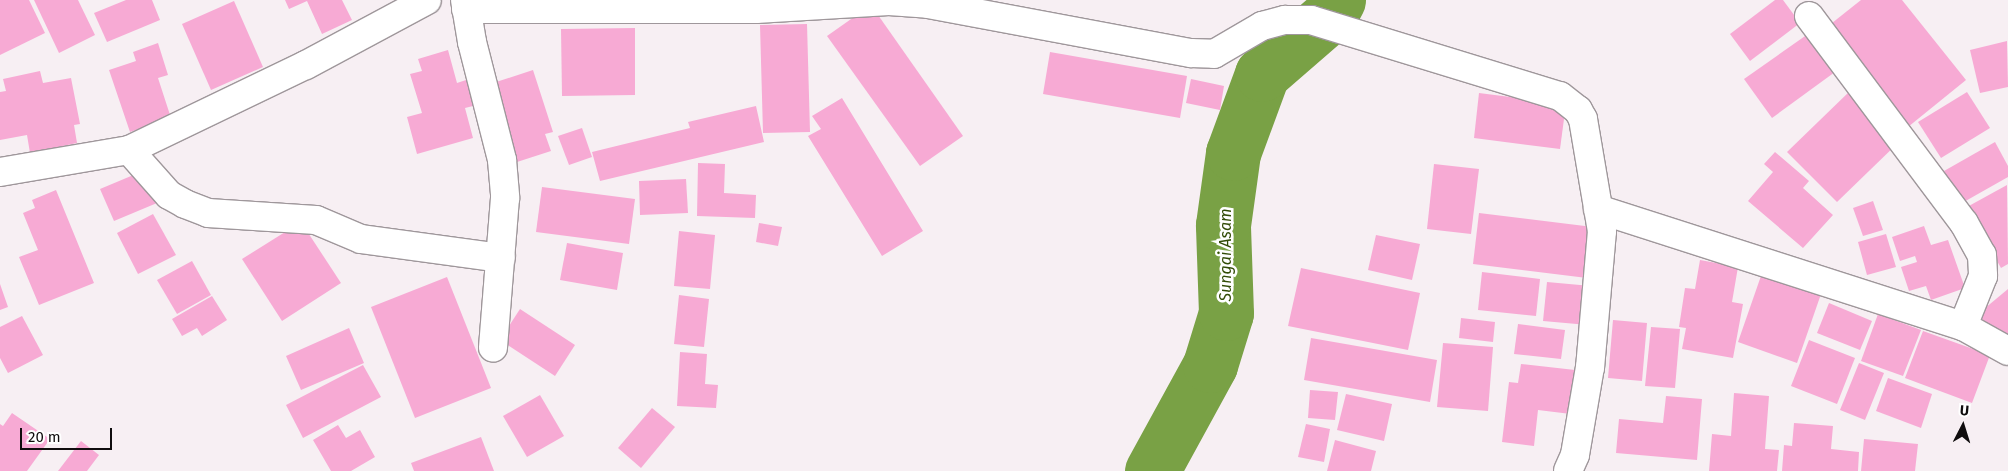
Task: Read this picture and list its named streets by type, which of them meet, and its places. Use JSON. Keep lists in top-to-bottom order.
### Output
{
  "water": ["Sungai Asam"],
  "scale_bar": "20 m",
  "north": "top"
}
